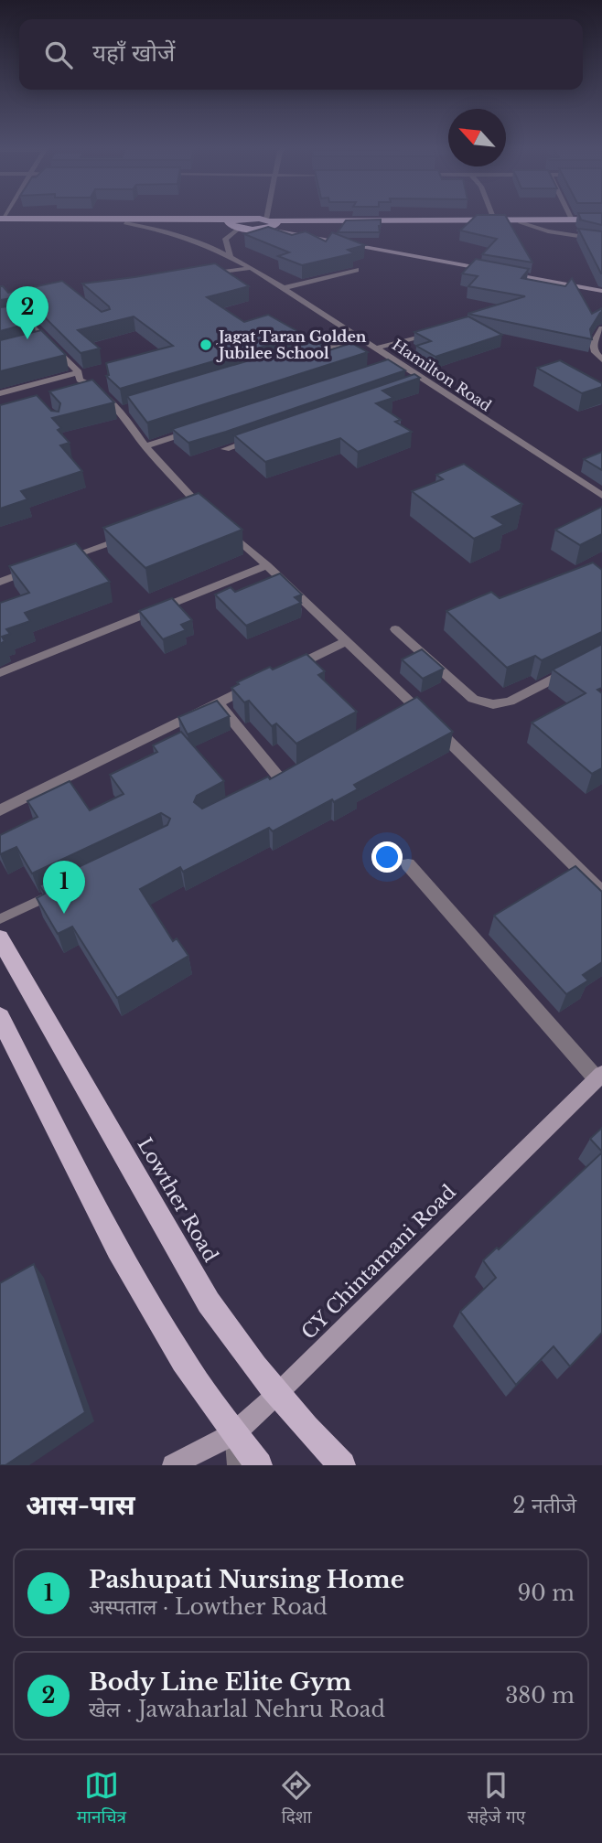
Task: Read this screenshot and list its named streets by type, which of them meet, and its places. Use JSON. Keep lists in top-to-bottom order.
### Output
{
  "streets": {
    "main road": ["Lowther Road"],
    "street": ["Hamilton Road", "CY Chintamani Road"]
  },
  "crossings": [
    ["Lowther Road", "CY Chintamani Road"]
  ],
  "places": ["Jagat Taran Golden Jubilee School"],
  "north": "top left",
  "page": {
    "search": "यहाँ खोजें",
    "pins": ["2", "1"],
    "heading": ["आस-पास", "2 नतीजे"],
    "list": [
      {
        "mark": "1",
        "name": "Pashupati Nursing Home",
        "note": "अस्पताल · Lowther Road",
        "value": "90 m"
      },
      {
        "mark": "2",
        "name": "Body Line Elite Gym",
        "note": "खेल · Jawaharlal Nehru Road",
        "value": "380 m"
      }
    ],
    "nav": ["मानचित्र", "दिशा", "सहेजे गए"]
  }
}
